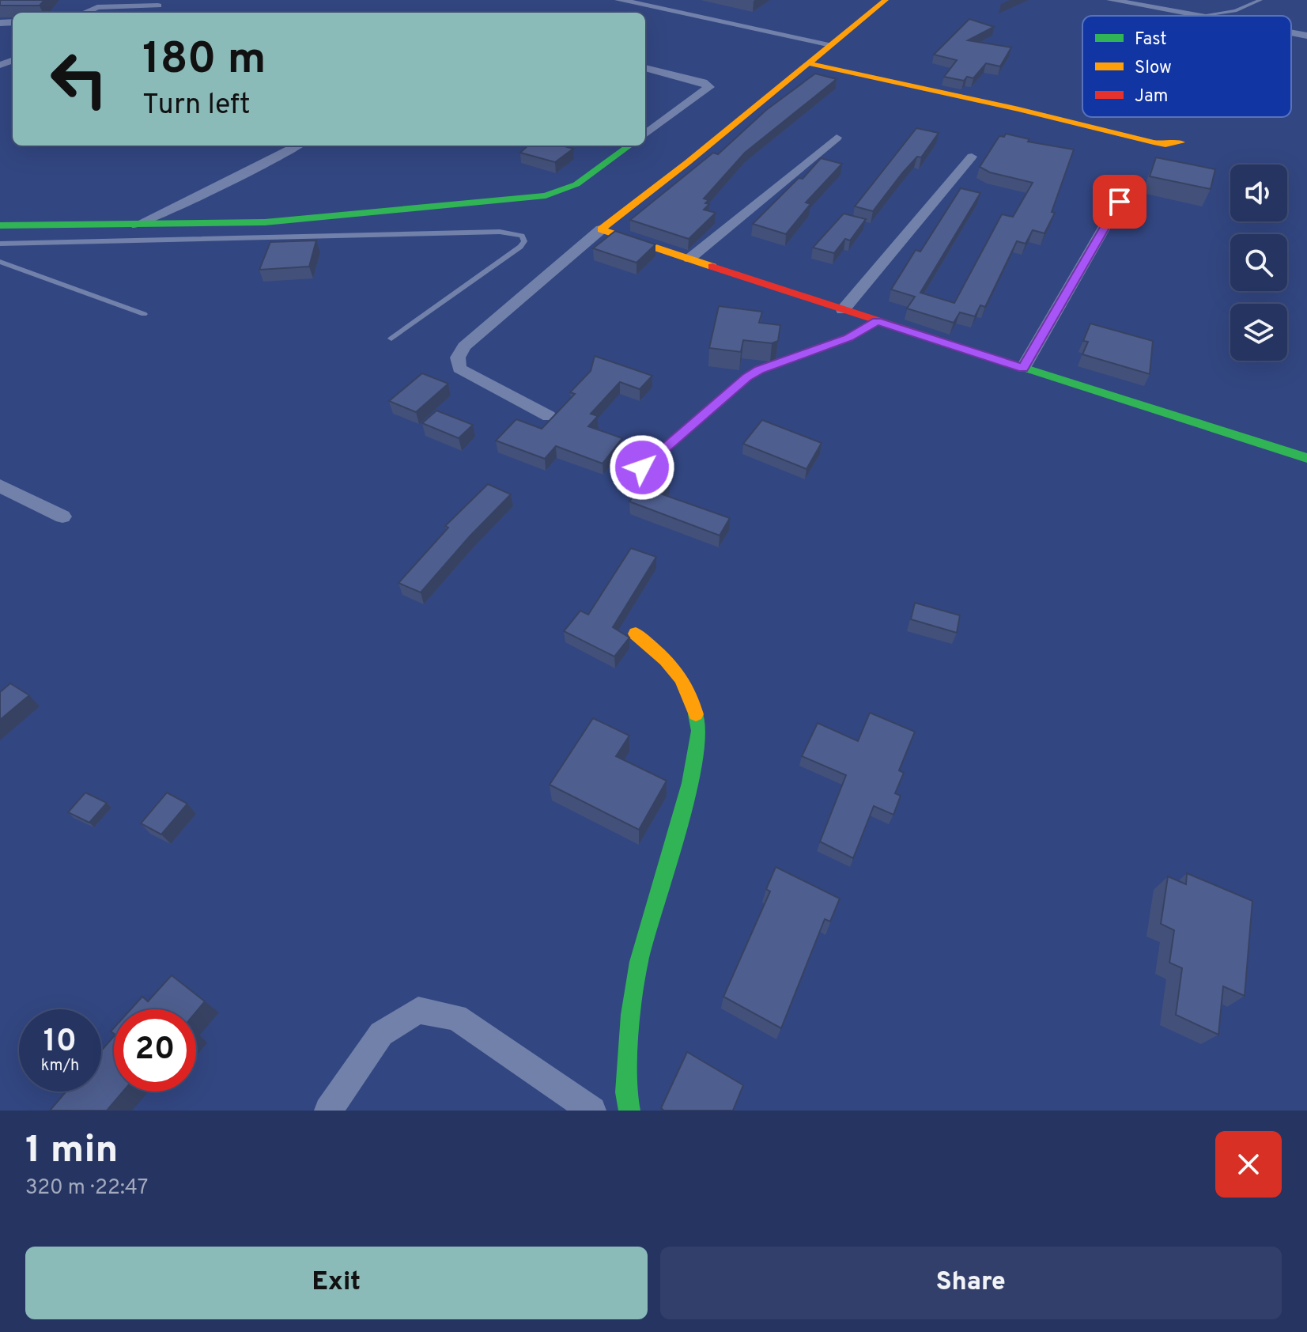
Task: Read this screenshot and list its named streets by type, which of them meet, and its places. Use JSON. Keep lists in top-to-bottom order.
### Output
{
  "legend": ["Fast", "Slow", "Jam"],
  "page": {
    "turn": ["180 m", "Turn left"],
    "speed": "10 km/h",
    "limit": "20",
    "heading": ["1 min", "320 m · 22:47"],
    "buttons": ["Exit", "Share"]
  }
}
